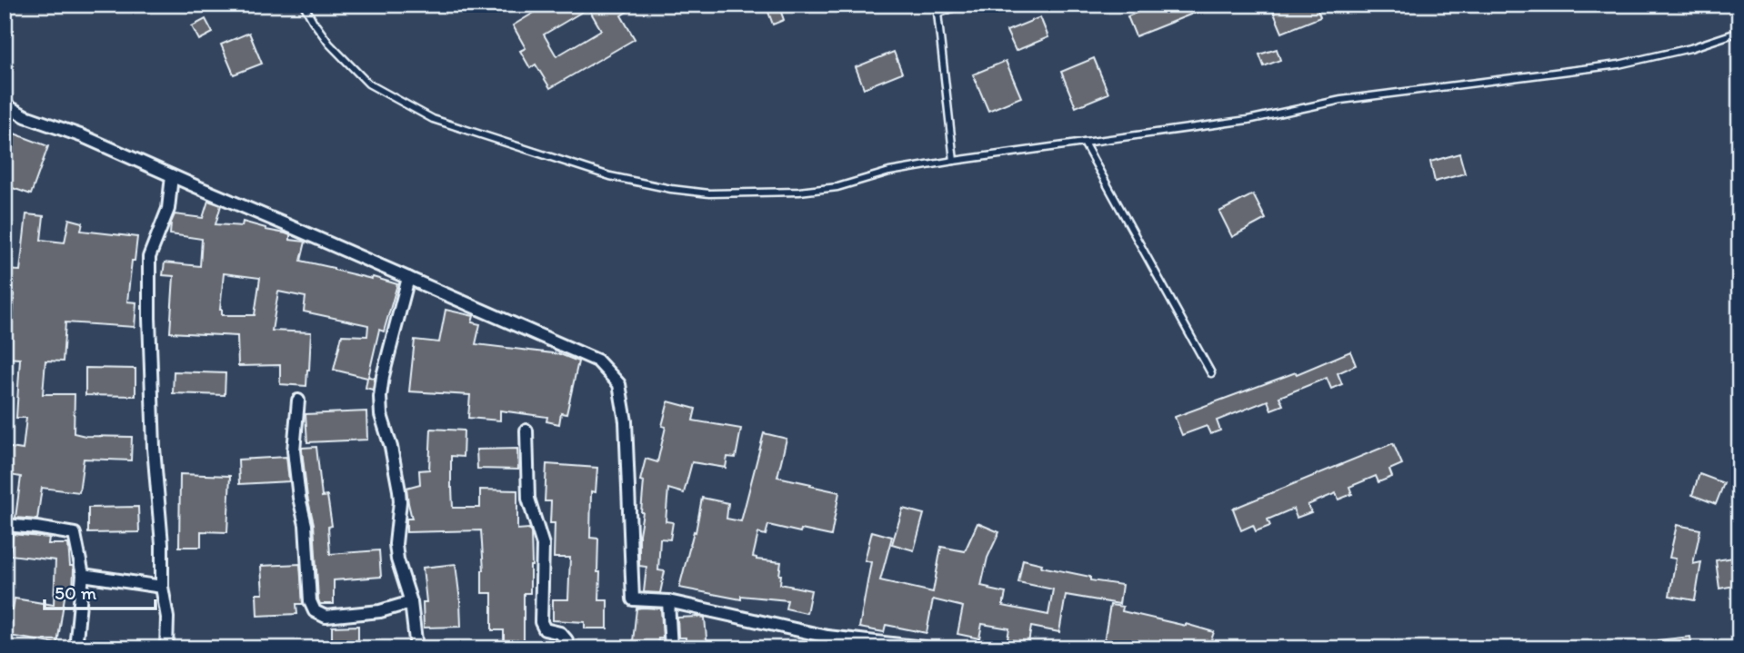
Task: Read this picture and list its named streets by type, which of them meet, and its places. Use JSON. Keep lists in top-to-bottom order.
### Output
{
  "scale_bar": "50 m"
}
